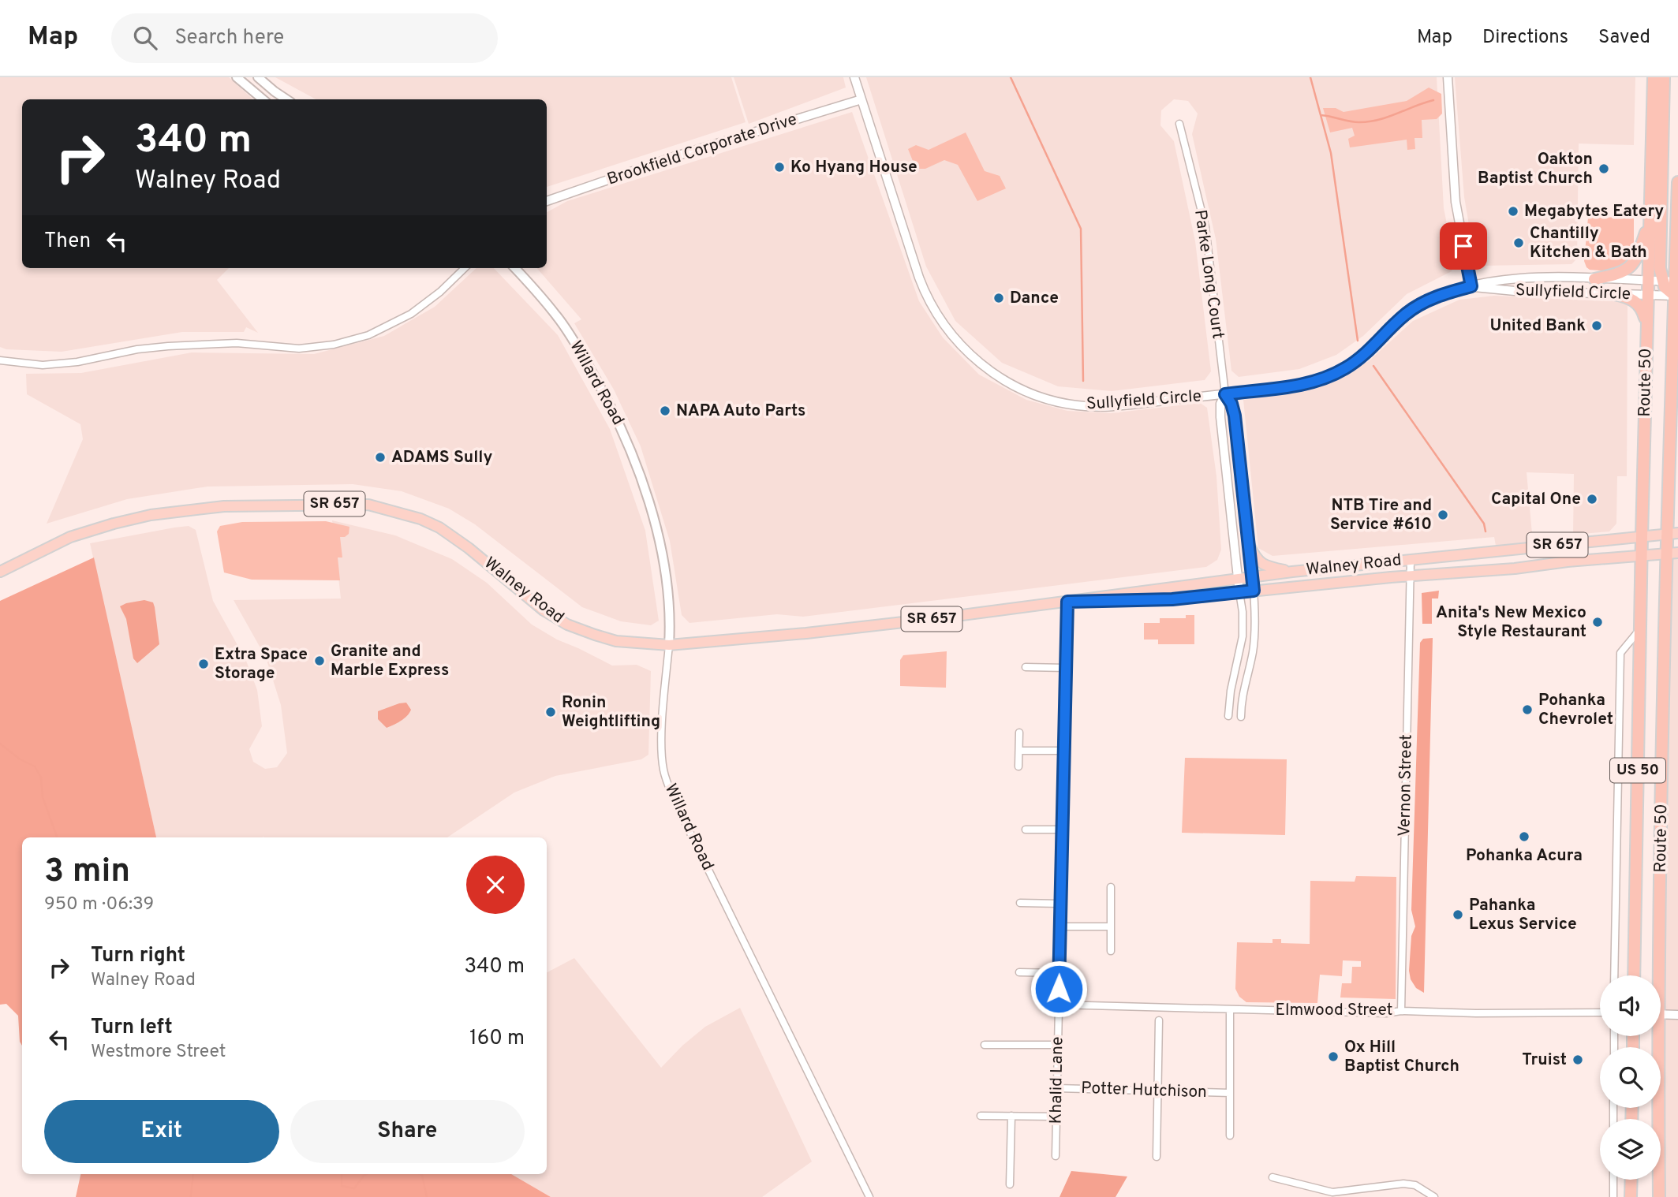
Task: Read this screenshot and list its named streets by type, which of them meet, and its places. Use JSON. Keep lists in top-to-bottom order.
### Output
{
  "streets": {
    "highway": ["Route 50", "US 50"],
    "main road": ["Willard Road", "SR 657", "Walney Road"],
    "street": [
      "Brookfield Corporate Drive",
      "Parke Long Court",
      "Sullyfield Circle",
      "Vernon Street",
      "Elmwood Street",
      "Khalid Lane",
      "Potter Hutchison"
    ]
  },
  "crossings": [
    ["Brookfield Corporate Drive", "Sullyfield Circle"],
    ["Parke Long Court", "Sullyfield Circle"],
    ["Sullyfield Circle", "Route 50"],
    ["Route 50", "SR 657"],
    ["Route 50", "Walney Road"],
    ["Willard Road", "Walney Road"],
    ["SR 657", "Walney Road"],
    ["Walney Road", "Vernon Street"],
    ["Walney Road", "Khalid Lane"],
    ["Vernon Street", "Elmwood Street"],
    ["Elmwood Street", "Khalid Lane"],
    ["Khalid Lane", "Potter Hutchison"]
  ],
  "places": [
    "Ko Hyang House",
    "Oakton Baptist Church",
    "Megabytes Eatery",
    "Chantilly Kitchen & Bath",
    "Dance",
    "United Bank",
    "NAPA Auto Parts",
    "ADAMS Sully",
    "Capital One",
    "NTB Tire and Service #610",
    "Anita's New Mexico Style Restaurant",
    "Granite and Marble Express",
    "Extra Space Storage",
    "Pohanka Chevrolet",
    "Ronin Weightlifting",
    "Pohanka Acura",
    "Pahanka Lexus Service",
    "Ox Hill Baptist Church",
    "Truist"
  ],
  "page": {
    "header": "Map",
    "search": "Search here",
    "nav": ["Map", "Directions", "Saved"],
    "turn": ["340 m", "Walney Road"],
    "then": "Then",
    "heading": ["3 min", "950 m · 06:39"],
    "list": [
      {
        "name": "Turn right",
        "note": "Walney Road",
        "value": "340 m"
      },
      {
        "name": "Turn left",
        "note": "Westmore Street",
        "value": "160 m"
      }
    ],
    "buttons": ["Exit", "Share"]
  }
}
